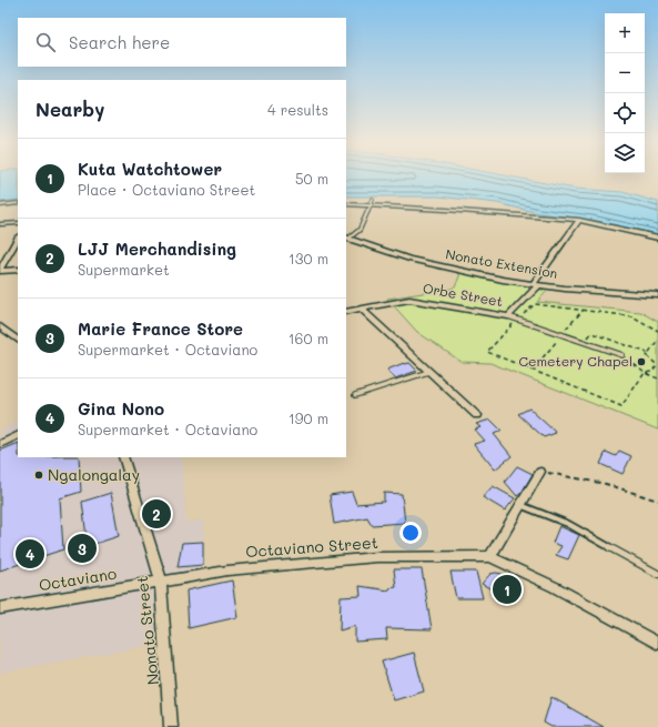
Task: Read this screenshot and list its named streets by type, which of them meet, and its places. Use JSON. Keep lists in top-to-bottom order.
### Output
{
  "streets": {
    "street": [
      "Nonato Extension",
      "Orbe Street",
      "Octaviano Street",
      "Octaviano",
      "Nonato Street"
    ]
  },
  "crossings": [
    ["Nonato Extension", "Orbe Street"],
    ["Octaviano Street", "Octaviano"],
    ["Octaviano Street", "Nonato Street"],
    ["Octaviano", "Nonato Street"]
  ],
  "places": ["Cemetery Chapel", "Ngalongalay"],
  "page": {
    "map_buttons": ["+", "−"],
    "search": "Search here",
    "heading": ["Nearby", "4 results"],
    "list": [
      {
        "mark": "1",
        "name": "Kuta Watchtower",
        "note": "Place · Octaviano Street",
        "value": "50 m"
      },
      {
        "mark": "2",
        "name": "LJJ Merchandising",
        "note": "Supermarket",
        "value": "130 m"
      },
      {
        "mark": "3",
        "name": "Marie France Store",
        "note": "Supermarket · Octaviano",
        "value": "160 m"
      },
      {
        "mark": "4",
        "name": "Gina Nono",
        "note": "Supermarket · Octaviano",
        "value": "190 m"
      }
    ],
    "pins": [
      "2",
      "3",
      "4",
      "1"
    ]
  }
}
